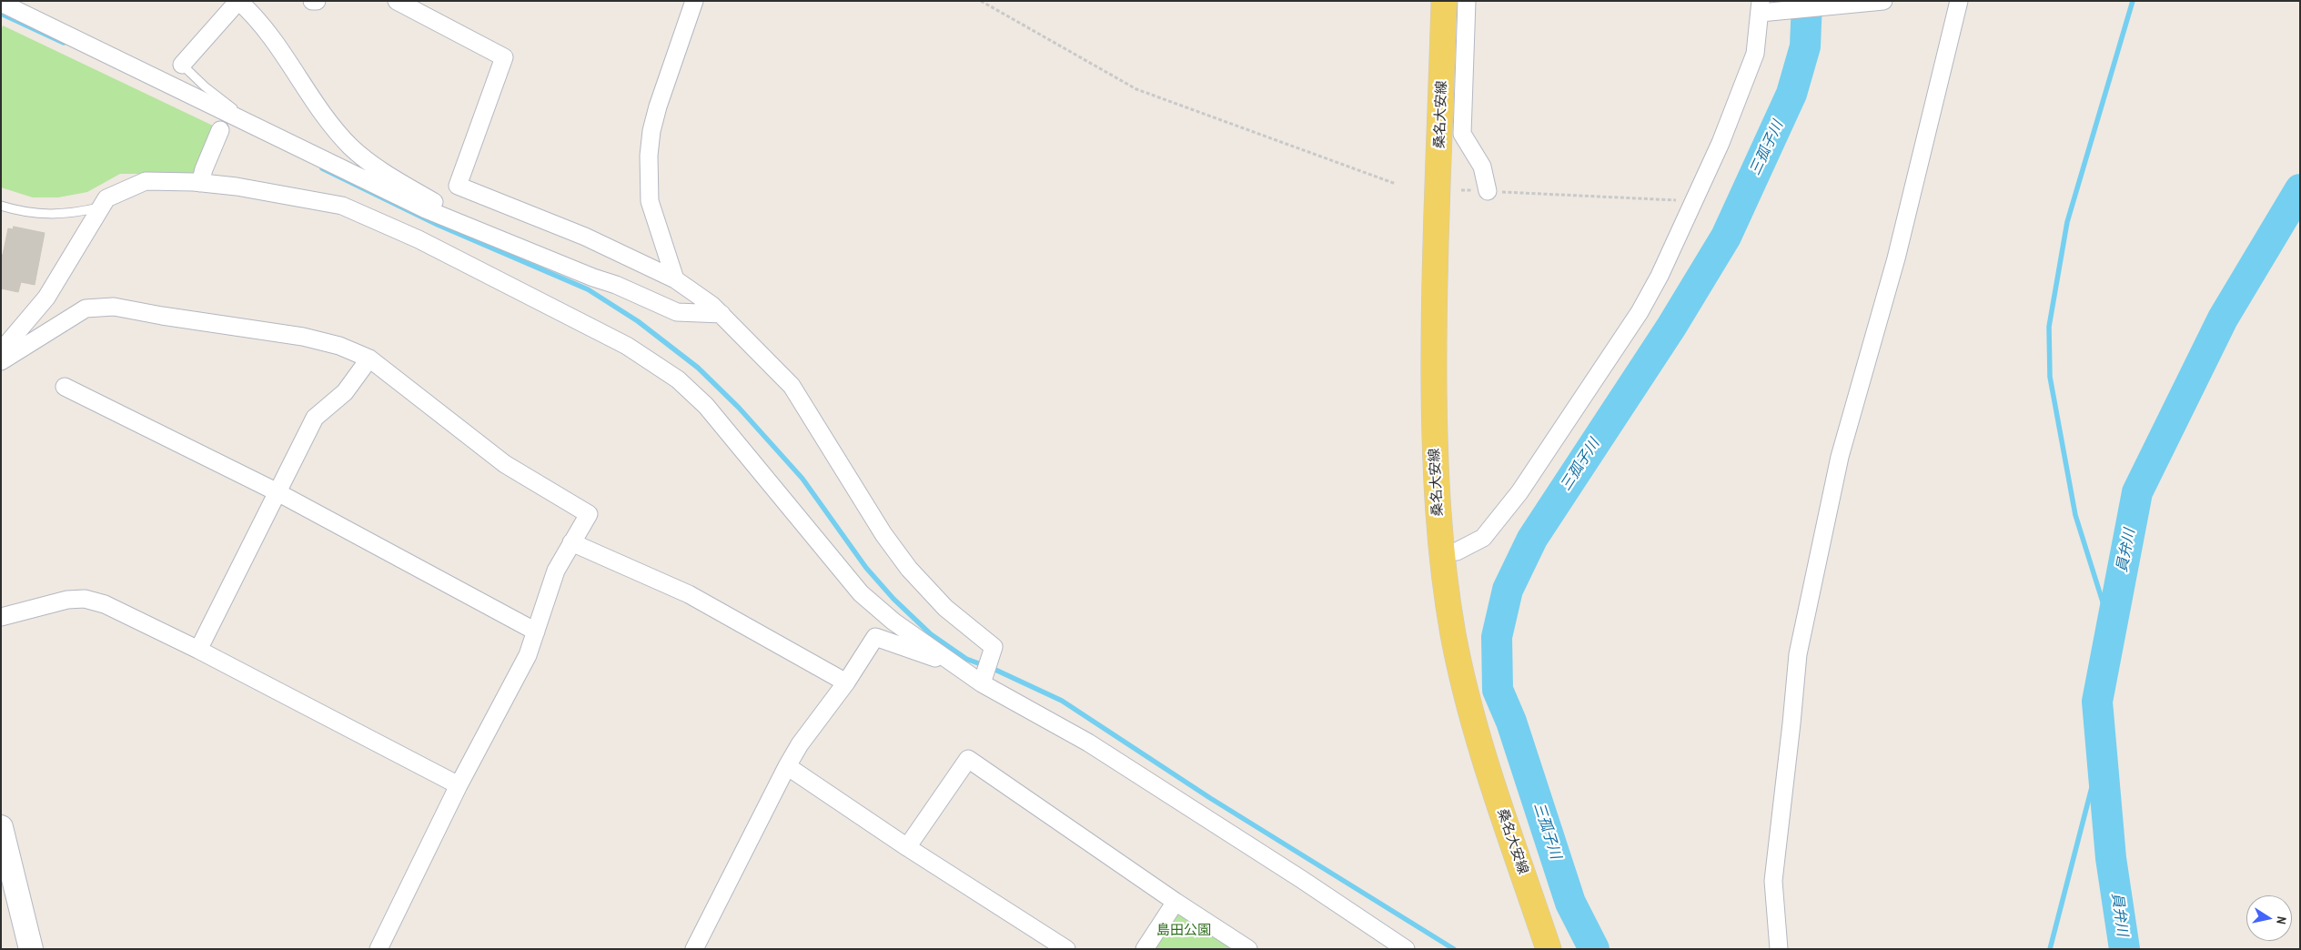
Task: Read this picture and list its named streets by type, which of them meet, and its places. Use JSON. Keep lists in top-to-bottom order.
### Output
{
  "streets": {
    "main road": ["桑名大安線"]
  },
  "water": ["三孤子川", "員弁川"],
  "parks": ["島田公園"],
  "north": "right"
}
